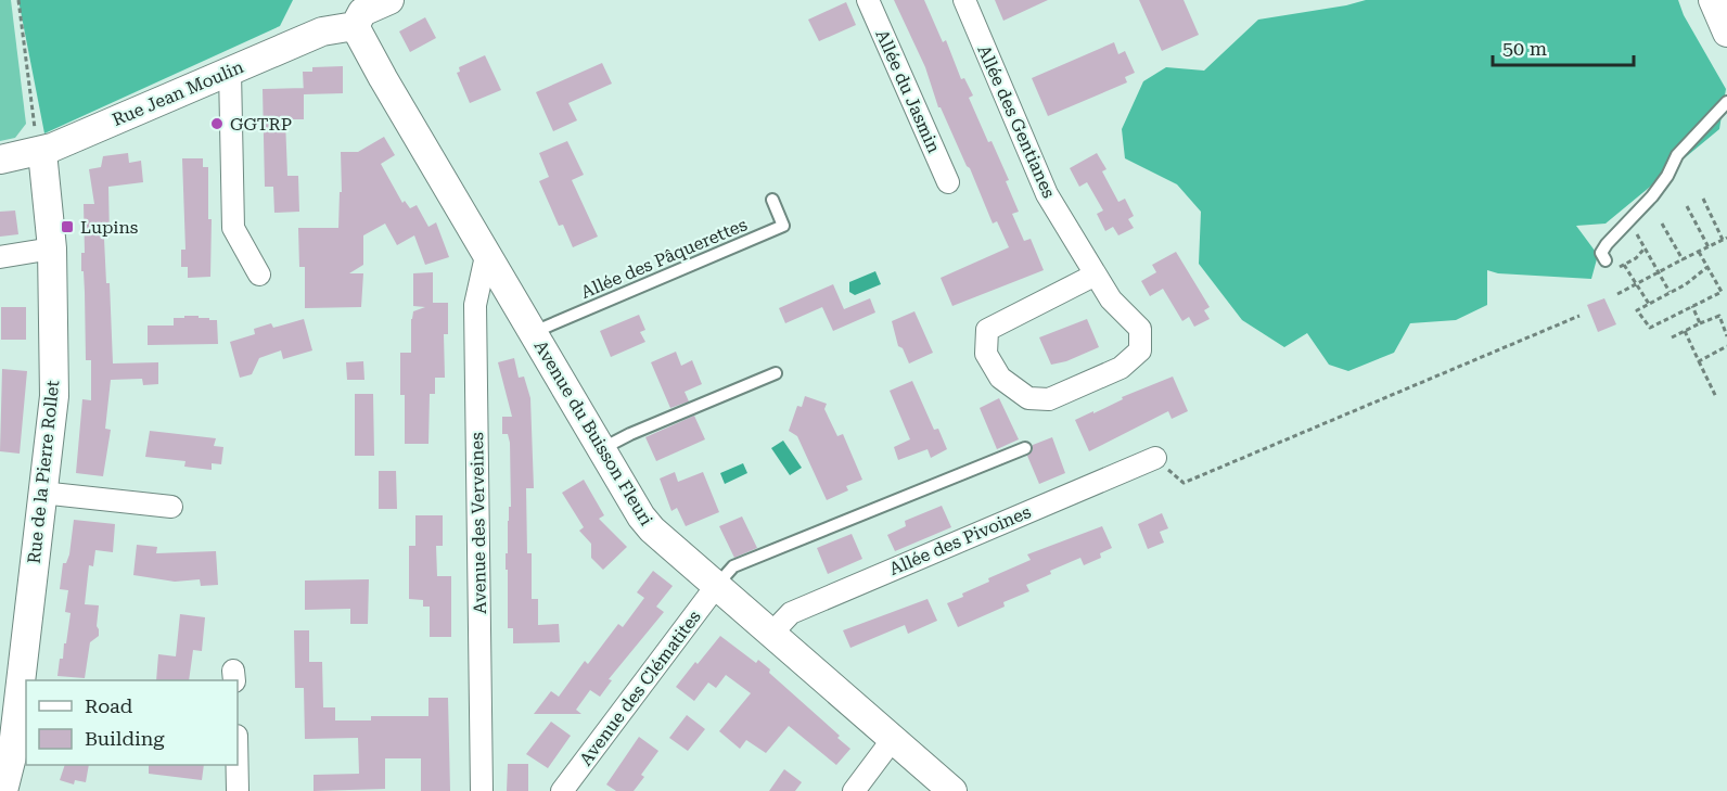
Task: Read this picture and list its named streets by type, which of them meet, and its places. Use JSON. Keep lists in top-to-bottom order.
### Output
{
  "streets": {
    "street": [
      "Allée du Jasmin",
      "Rue Jean Moulin",
      "Allée des Gentianes",
      "Avenue du Buisson Fleuri",
      "Rue de la Pierre Rollet",
      "Avenue des Verveines",
      "Allée des Pivoines",
      "Avenue des Clématites"
    ],
    "lane": ["Allée des Pâquerettes"]
  },
  "crossings": [
    ["Rue Jean Moulin", "Avenue du Buisson Fleuri"],
    ["Rue Jean Moulin", "Rue de la Pierre Rollet"],
    ["Allée des Pâquerettes", "Avenue du Buisson Fleuri"],
    ["Avenue du Buisson Fleuri", "Avenue des Verveines"],
    ["Avenue du Buisson Fleuri", "Allée des Pivoines"],
    ["Avenue du Buisson Fleuri", "Avenue des Clématites"]
  ],
  "places": {
    "other": ["GGTRP"],
    "transit": ["Lupins"]
  },
  "legend": ["Road", "Building"],
  "scale_bar": "50 m"
}
